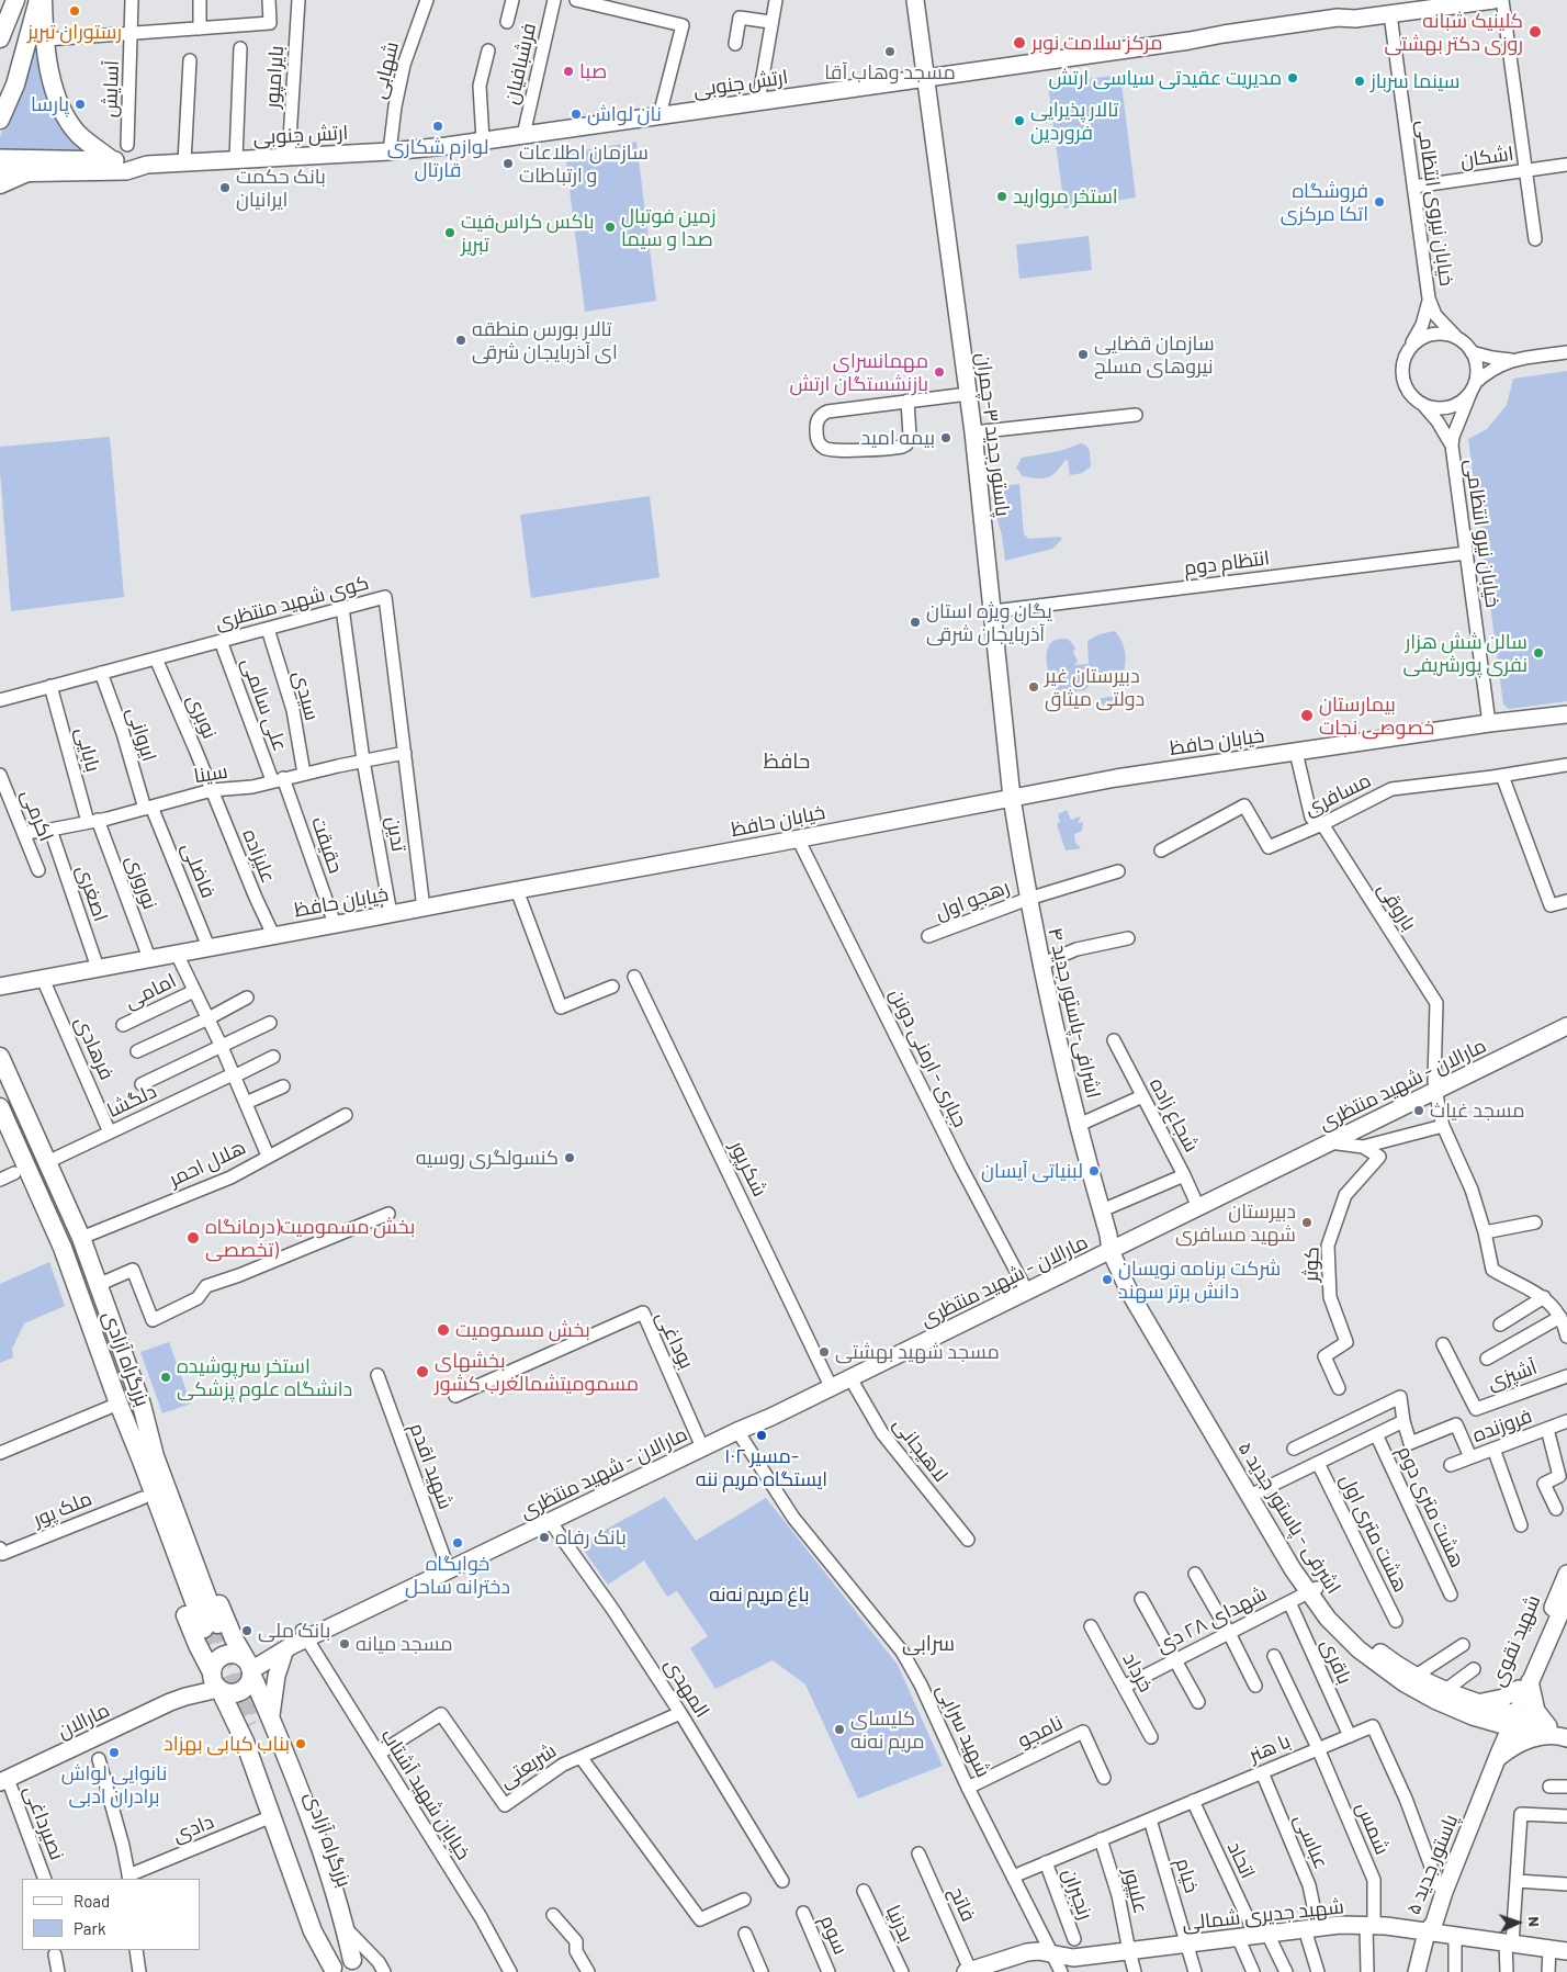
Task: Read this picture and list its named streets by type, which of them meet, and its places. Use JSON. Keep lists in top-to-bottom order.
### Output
{
  "streets": {
    "highway": ["بزرگراه آزادی"],
    "main road": [
      "ارتش جنوبی",
      "پاستور جدید ۳-چمران",
      "خیابان حافظ",
      "اشرافی-پاستور جدید ۴",
      "مارالان - شهید منتظری",
      "اشرفی - پاستور جدید ۵",
      "شهید نقوی",
      "مارالان",
      "پاستور جدید ۵",
      "شهید جدیری شمالی"
    ],
    "street": [
      "فرشبافیان",
      "شهابی",
      "بایرامپور",
      "آسایش",
      "اشکان",
      "خیابان نیروی انتظامی",
      "خیابان نیرو انتظامی",
      "انتظام دوم",
      "کوی شهید منتظری",
      "سیدی",
      "علی سالمی",
      "نوبری",
      "ایروانی",
      "بابایی",
      "سینا",
      "مسافری",
      "اکرمی",
      "تدین",
      "حقیقت",
      "علیزاده",
      "فاضلی",
      "نوروزی",
      "اصغری",
      "رهجو اول",
      "باروقی",
      "امامی",
      "فرهادی",
      "جباری - ارمنی دونن",
      "دلگشا",
      "شجاع زاده",
      "هلال احمر",
      "شکرپور",
      "کوثر",
      "بوداغی",
      "آشپزی",
      "فروزنده",
      "لاهیجانی",
      "شهید اقدم",
      "هشت متری دوم",
      "ملک پور",
      "هشت متری اول",
      "شهدای ۲۸ دی",
      "باقری",
      "خرداد",
      "المهدی",
      "شهید سرابی",
      "نامجو",
      "با هنر",
      "شریعتی",
      "خیابان شهید آشتاب",
      "نصیرداغی",
      "دادی",
      "شمس",
      "عباسی",
      "اتحاد",
      "خیام",
      "علیپور",
      "رنجبران",
      "فاتح",
      "بدرنیا",
      "سوم"
    ]
  },
  "crossings": [
    ["فرشبافیان", "ارتش جنوبی"],
    ["شهابی", "ارتش جنوبی"],
    ["بایرامپور", "ارتش جنوبی"],
    ["ارتش جنوبی", "خیابان نیروی انتظامی"],
    ["ارتش جنوبی", "پاستور جدید ۳-چمران"],
    ["اشکان", "خیابان نیروی انتظامی"],
    ["خیابان نیروی انتظامی", "خیابان نیرو انتظامی"],
    ["پاستور جدید ۳-چمران", "انتظام دوم"],
    ["پاستور جدید ۳-چمران", "خیابان حافظ"],
    ["پاستور جدید ۳-چمران", "اشرافی-پاستور جدید ۴"],
    ["خیابان نیرو انتظامی", "انتظام دوم"],
    ["خیابان نیرو انتظامی", "خیابان حافظ"],
    ["کوی شهید منتظری", "سیدی"],
    ["کوی شهید منتظری", "علی سالمی"],
    ["کوی شهید منتظری", "نوبری"],
    ["کوی شهید منتظری", "ایروانی"],
    ["کوی شهید منتظری", "خیابان حافظ"],
    ["کوی شهید منتظری", "بابایی"],
    ["کوی شهید منتظری", "سینا"],
    ["سیدی", "سینا"],
    ["علی سالمی", "سینا"],
    ["علی سالمی", "حقیقت"],
    ["نوبری", "سینا"],
    ["نوبری", "علیزاده"],
    ["ایروانی", "سینا"],
    ["ایروانی", "فاضلی"],
    ["خیابان حافظ", "تدین"],
    ["خیابان حافظ", "حقیقت"],
    ["خیابان حافظ", "علیزاده"],
    ["خیابان حافظ", "فاضلی"],
    ["خیابان حافظ", "نوروزی"],
    ["خیابان حافظ", "اصغری"],
    ["خیابان حافظ", "باروقی"],
    ["خیابان حافظ", "اشرافی-پاستور جدید ۴"],
    ["خیابان حافظ", "فرهادی"],
    ["خیابان حافظ", "جباری - ارمنی دونن"],
    ["بابایی", "سینا"],
    ["بابایی", "نوروزی"],
    ["سینا", "اکرمی"],
    ["سینا", "تدین"],
    ["سینا", "حقیقت"],
    ["سینا", "علیزاده"],
    ["سینا", "فاضلی"],
    ["سینا", "نوروزی"],
    ["سینا", "اصغری"],
    ["مسافری", "باروقی"],
    ["رهجو اول", "اشرافی-پاستور جدید ۴"],
    ["باروقی", "مارالان - شهید منتظری"],
    ["اشرافی-پاستور جدید ۴", "مارالان - شهید منتظری"],
    ["اشرافی-پاستور جدید ۴", "اشرفی - پاستور جدید ۵"],
    ["فرهادی", "دلگشا"],
    ["جباری - ارمنی دونن", "مارالان - شهید منتظری"],
    ["مارالان - شهید منتظری", "شجاع زاده"],
    ["مارالان - شهید منتظری", "بوداغی"],
    ["مارالان - شهید منتظری", "بزرگراه آزادی"],
    ["مارالان - شهید منتظری", "لاهیجانی"],
    ["مارالان - شهید منتظری", "شهید اقدم"],
    ["مارالان - شهید منتظری", "اشرفی - پاستور جدید ۵"],
    ["مارالان - شهید منتظری", "المهدی"],
    ["مارالان - شهید منتظری", "مارالان"],
    ["مارالان - شهید منتظری", "شهید سرابی"],
    ["مارالان - شهید منتظری", "خیابان شهید آشتاب"],
    ["دلگشا", "بزرگراه آزادی"],
    ["هلال احمر", "بزرگراه آزادی"],
    ["بزرگراه آزادی", "مارالان"],
    ["اشرفی - پاستور جدید ۵", "شهدای ۲۸ دی"],
    ["اشرفی - پاستور جدید ۵", "شهید نقوی"],
    ["اشرفی - پاستور جدید ۵", "پاستور جدید ۵"],
    ["شهدای ۲۸ دی", "باقری"],
    ["شهدای ۲۸ دی", "خرداد"],
    ["شهید نقوی", "پاستور جدید ۵"],
    ["باقری", "با هنر"],
    ["المهدی", "شریعتی"],
    ["مارالان", "نصیرداغی"],
    ["شهید سرابی", "نامجو"],
    ["شهید سرابی", "با هنر"],
    ["شهید سرابی", "شهید جدیری شمالی"],
    ["با هنر", "شمس"],
    ["با هنر", "عباسی"],
    ["با هنر", "اتحاد"],
    ["با هنر", "پاستور جدید ۵"],
    ["با هنر", "خیام"],
    ["با هنر", "علیپور"],
    ["با هنر", "رنجبران"],
    ["شریعتی", "خیابان شهید آشتاب"],
    ["شمس", "شهید جدیری شمالی"],
    ["عباسی", "شهید جدیری شمالی"],
    ["اتحاد", "شهید جدیری شمالی"],
    ["پاستور جدید ۵", "شهید جدیری شمالی"],
    ["خیام", "شهید جدیری شمالی"],
    ["علیپور", "شهید جدیری شمالی"],
    ["فاتح", "شهید جدیری شمالی"]
  ],
  "districts": ["حافظ", "سرابی"],
  "parks": ["باغ مریم نه‌نه"],
  "places": [
    "رستوران تبریز",
    "کلینیک شبانه روزی دکتر بهشتی",
    "مرکز سلامت نوبر",
    "مسجد وهاب آقا",
    "صبا",
    "مدیریت عقیدتی سیاسی ارتش",
    "سینما سرباز",
    "پارسا",
    "نان لواش",
    "تالار پذیرایی فروردین",
    "لوازم شکاری قارتال",
    "سازمان اطلاعات و ارتباطات",
    "بانک حکمت ایرانیان",
    "استخر مروارید",
    "فروشگاه اتکا مرکزی",
    "زمین فوتبال صدا و سیما",
    "باکس کراس‌فیت تبریز",
    "تالار بورس منطقه ای آذربایجان شرقی",
    "سازمان قضایی نیروهای مسلح",
    "مهمانسرای بازنشستگان ارتش",
    "بیمه امید",
    "یگان ویژه استان آذربایجان شرقی",
    "سالن شش هزار نفری پورشریفی",
    "دبیرستان غیر دولتی میثاق",
    "بیمارستان خصوصی نجات",
    "مسجد غیاث",
    "کنسولگری روسیه",
    "لبنیاتی آیسان",
    "دبیرستان شهید مسافری",
    "بخش مسمومیت(درمانگاه تخصصی)",
    "شرکت برنامه نویسان دانش برتر سهند",
    "بخش مسمومیت",
    "مسجد شهید بهشتی",
    "بخشهای مسمومیتشمالغرب کشور",
    "استخر سرپوشیده دانشگاه علوم پزشکی",
    "مسیر ۱۰۲- ایستگاه مریم ننه",
    "بانک رفاه",
    "خوابگاه دخترانه ساحل",
    "بانک ملی",
    "مسجد میانه",
    "کلیسای مریم نه‌نه",
    "بناب کبابی بهزاد",
    "نانوایی لواش برادران ادبی"
  ],
  "legend": ["Road", "Park"],
  "north": "right"
}
